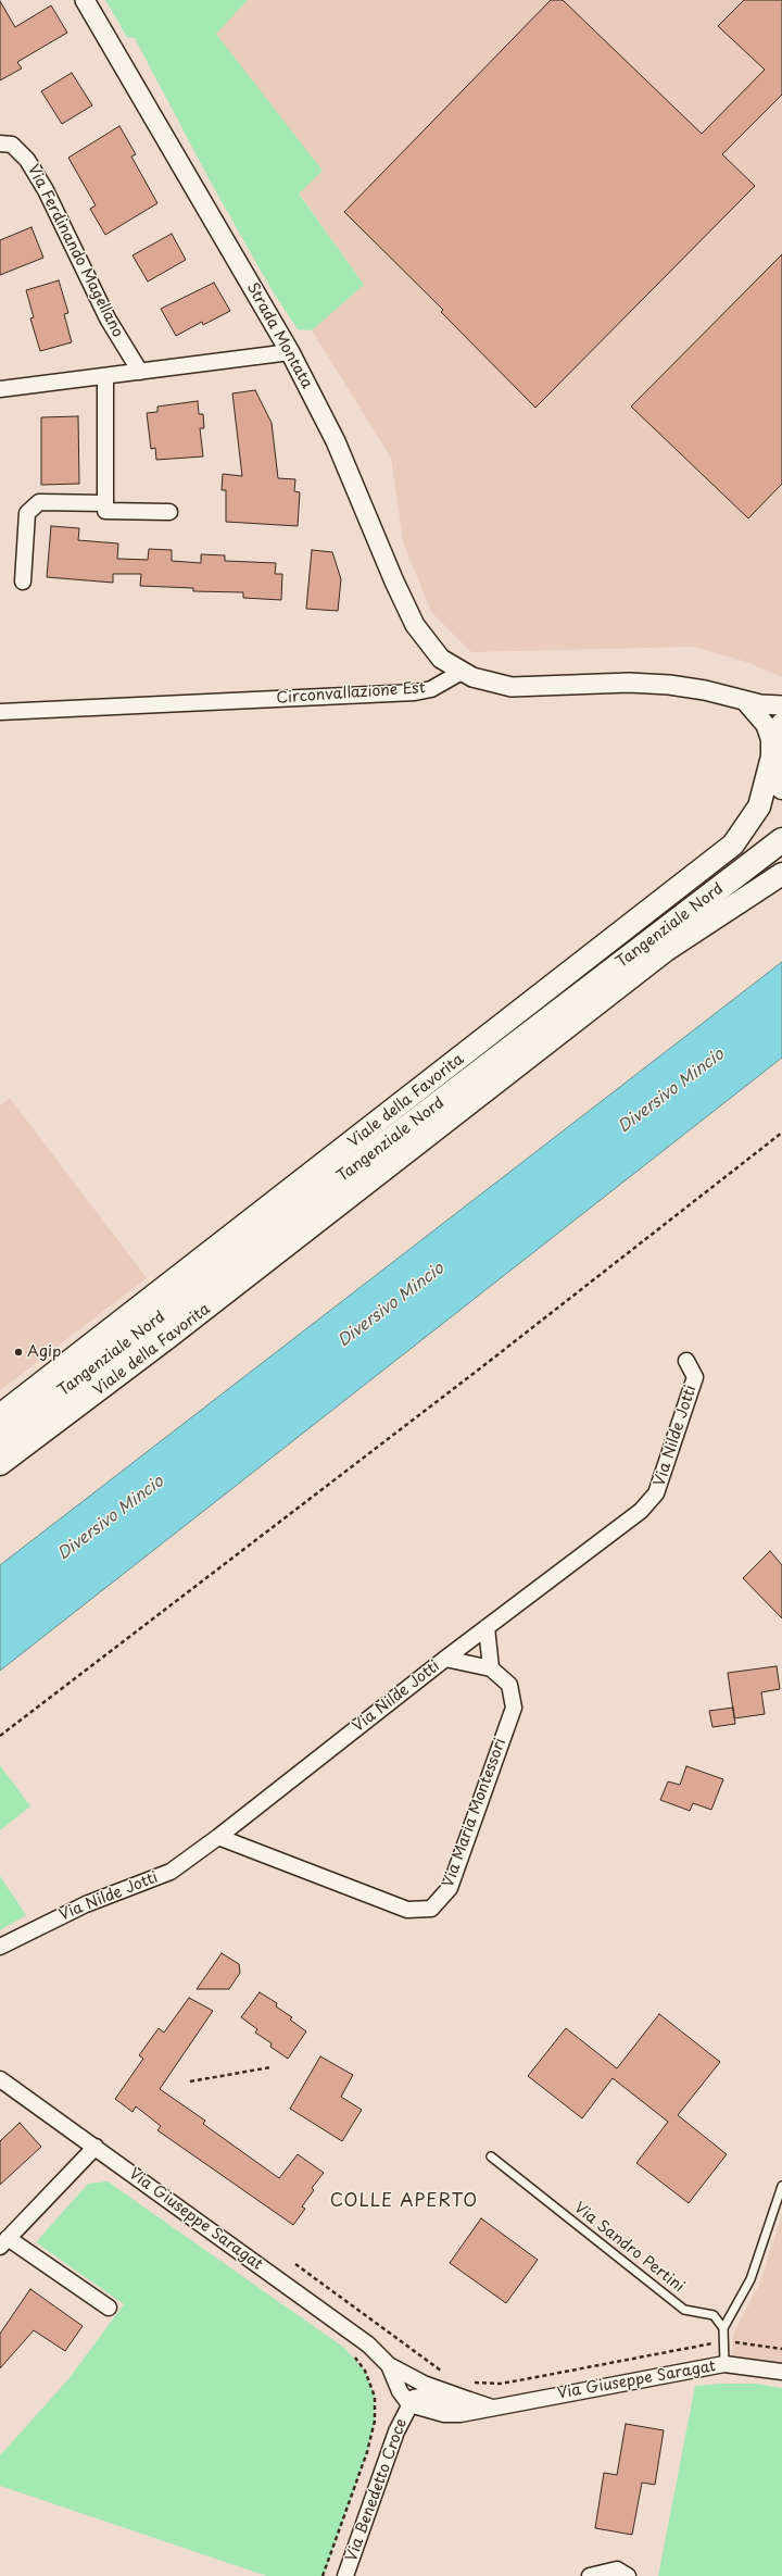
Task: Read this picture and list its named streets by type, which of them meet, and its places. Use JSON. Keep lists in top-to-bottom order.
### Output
{
  "streets": {
    "highway": ["Tangenziale Nord"],
    "main road": ["Viale della Favorita"],
    "street": [
      "Via Ferdinando Magellano",
      "Strada Montata",
      "Circonvallazione Est",
      "Via Nilde Jotti",
      "Via Maria Montessori",
      "Via Giuseppe Saragat",
      "Via Benedetto Croce"
    ],
    "lane": ["Via Sandro Pertini"]
  },
  "crossings": [
    ["Strada Montata", "Circonvallazione Est"],
    ["Via Nilde Jotti", "Via Maria Montessori"],
    ["Via Giuseppe Saragat", "Via Benedetto Croce"]
  ],
  "districts": ["COLLE APERTO"],
  "water": ["Diversivo Mincio"],
  "places": ["Agip"]
}
